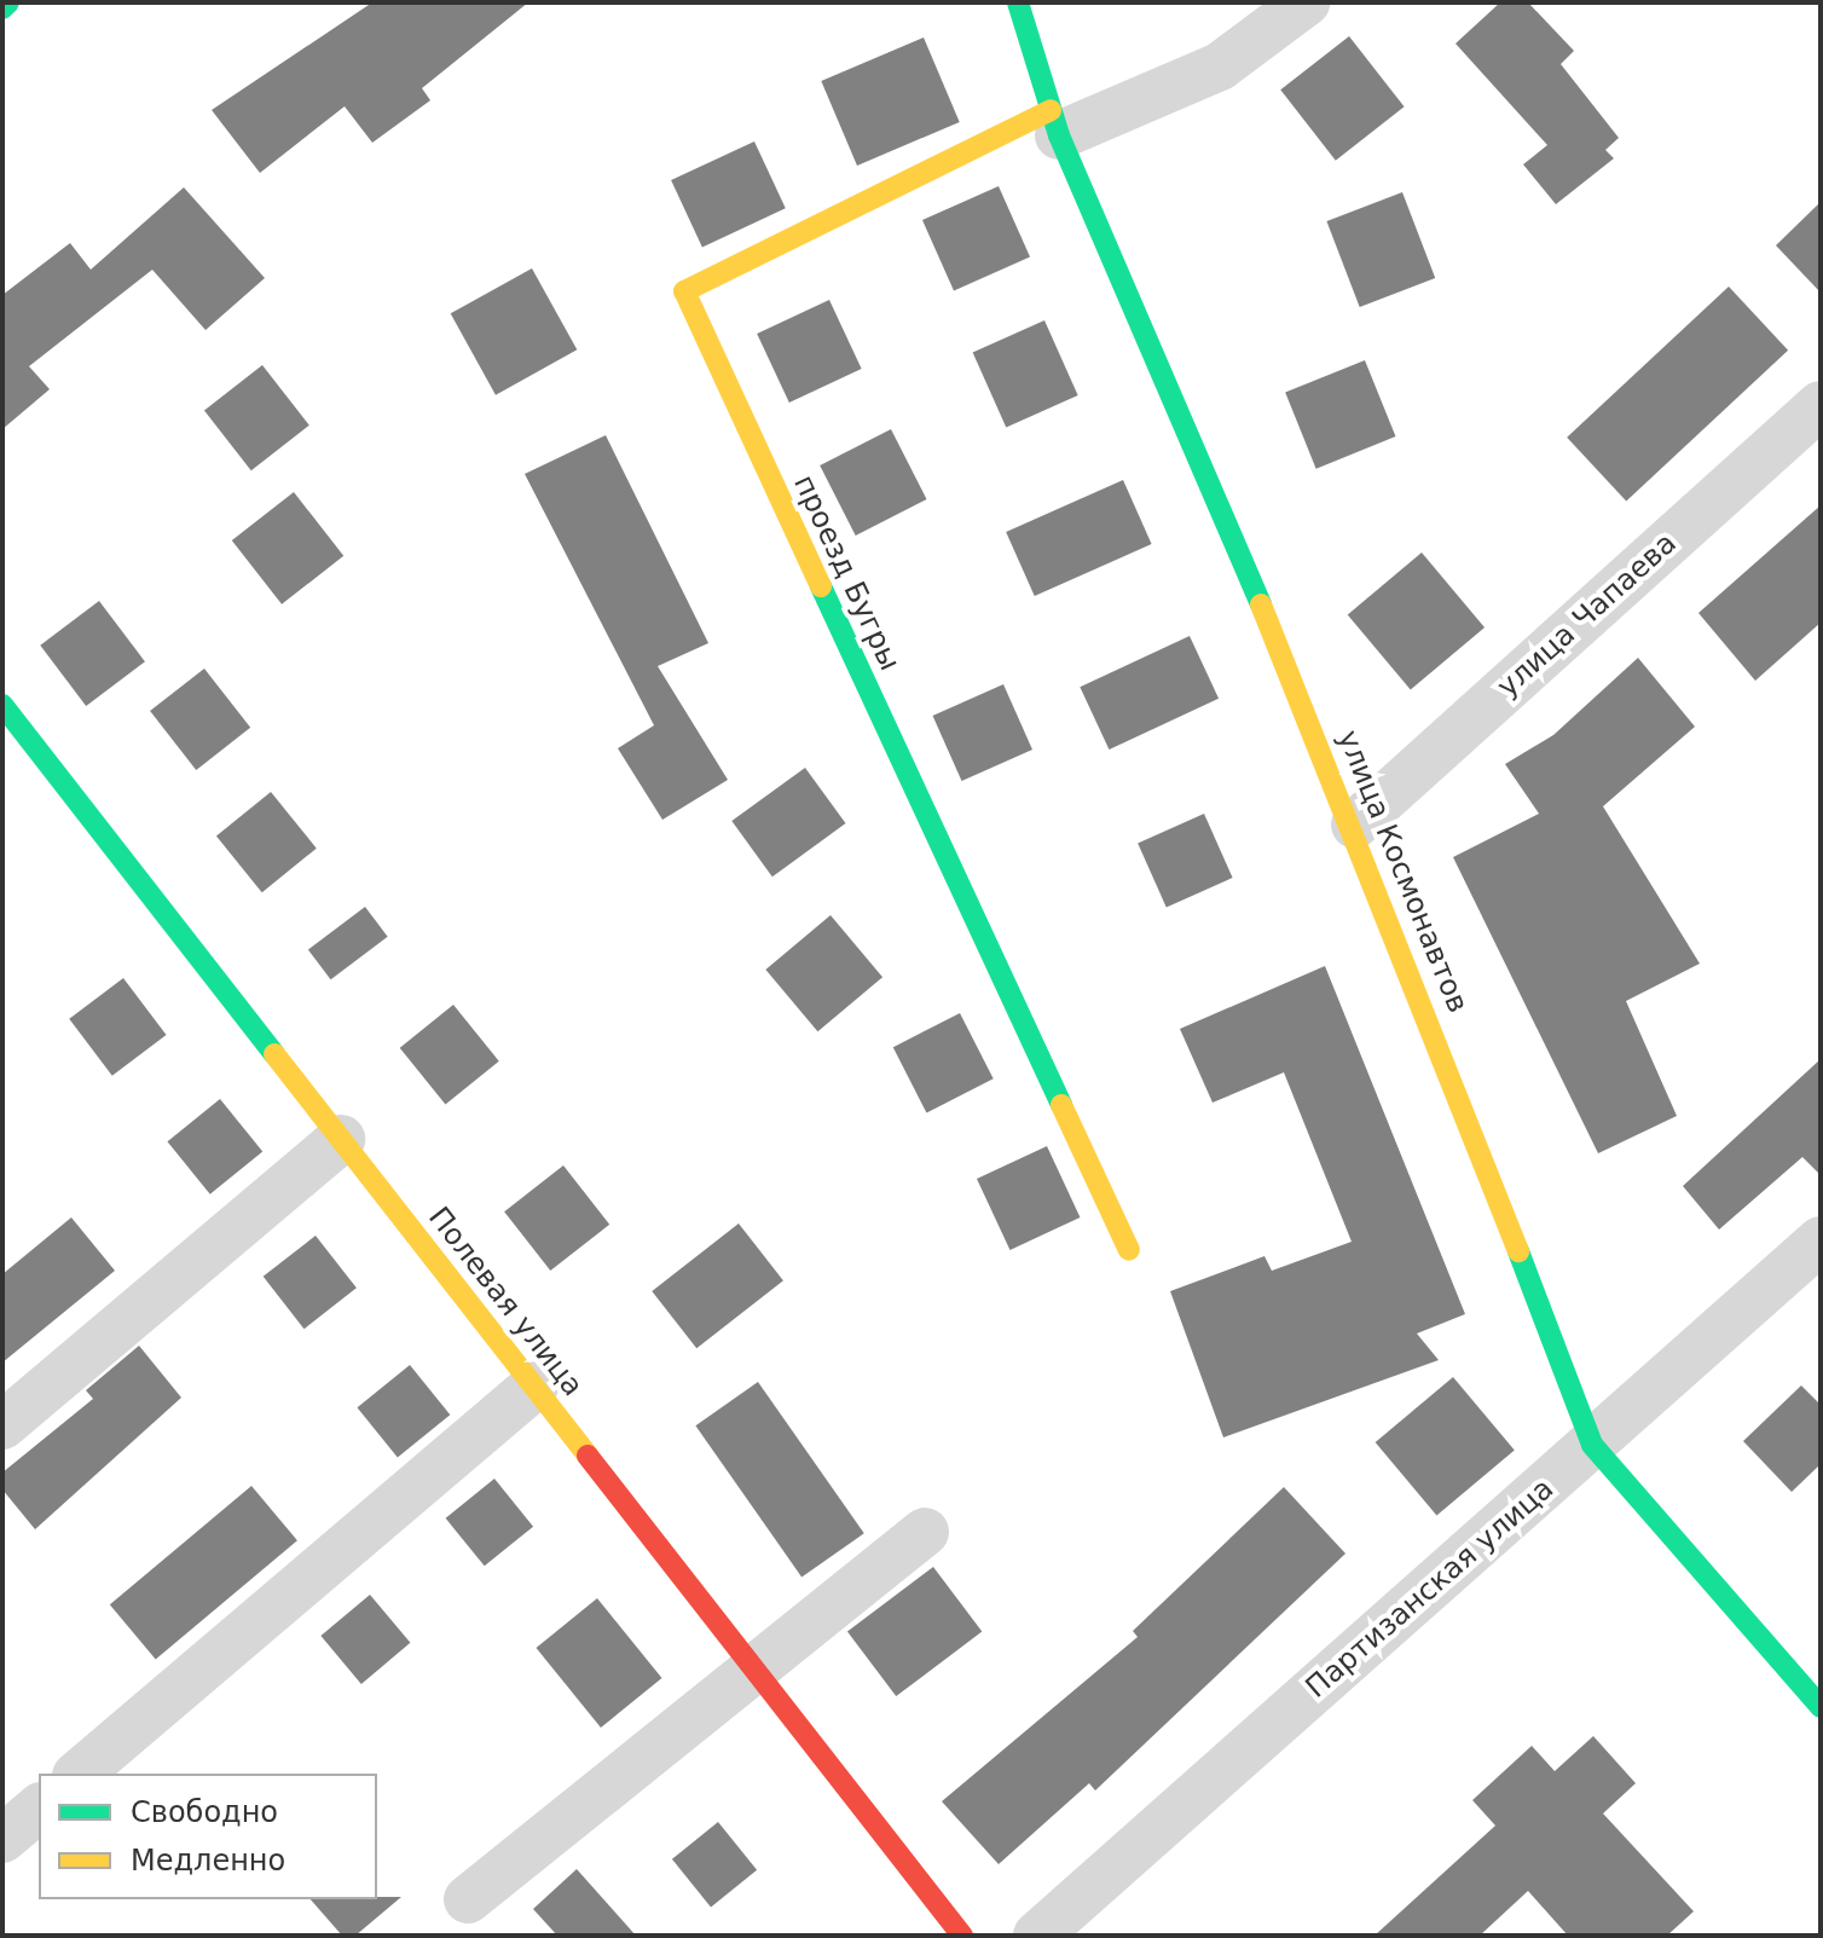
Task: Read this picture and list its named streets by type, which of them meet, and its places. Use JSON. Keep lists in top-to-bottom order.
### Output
{
  "streets": {
    "street": [
      "проезд Бугры",
      "улица Чапаева",
      "улица Космонавтов",
      "Полевая улица",
      "Партизанская улица"
    ]
  },
  "crossings": [
    ["проезд Бугры", "улица Космонавтов"],
    ["улица Чапаева", "улица Космонавтов"],
    ["улица Космонавтов", "Партизанская улица"]
  ],
  "legend": ["Свободно", "Медленно"]
}
